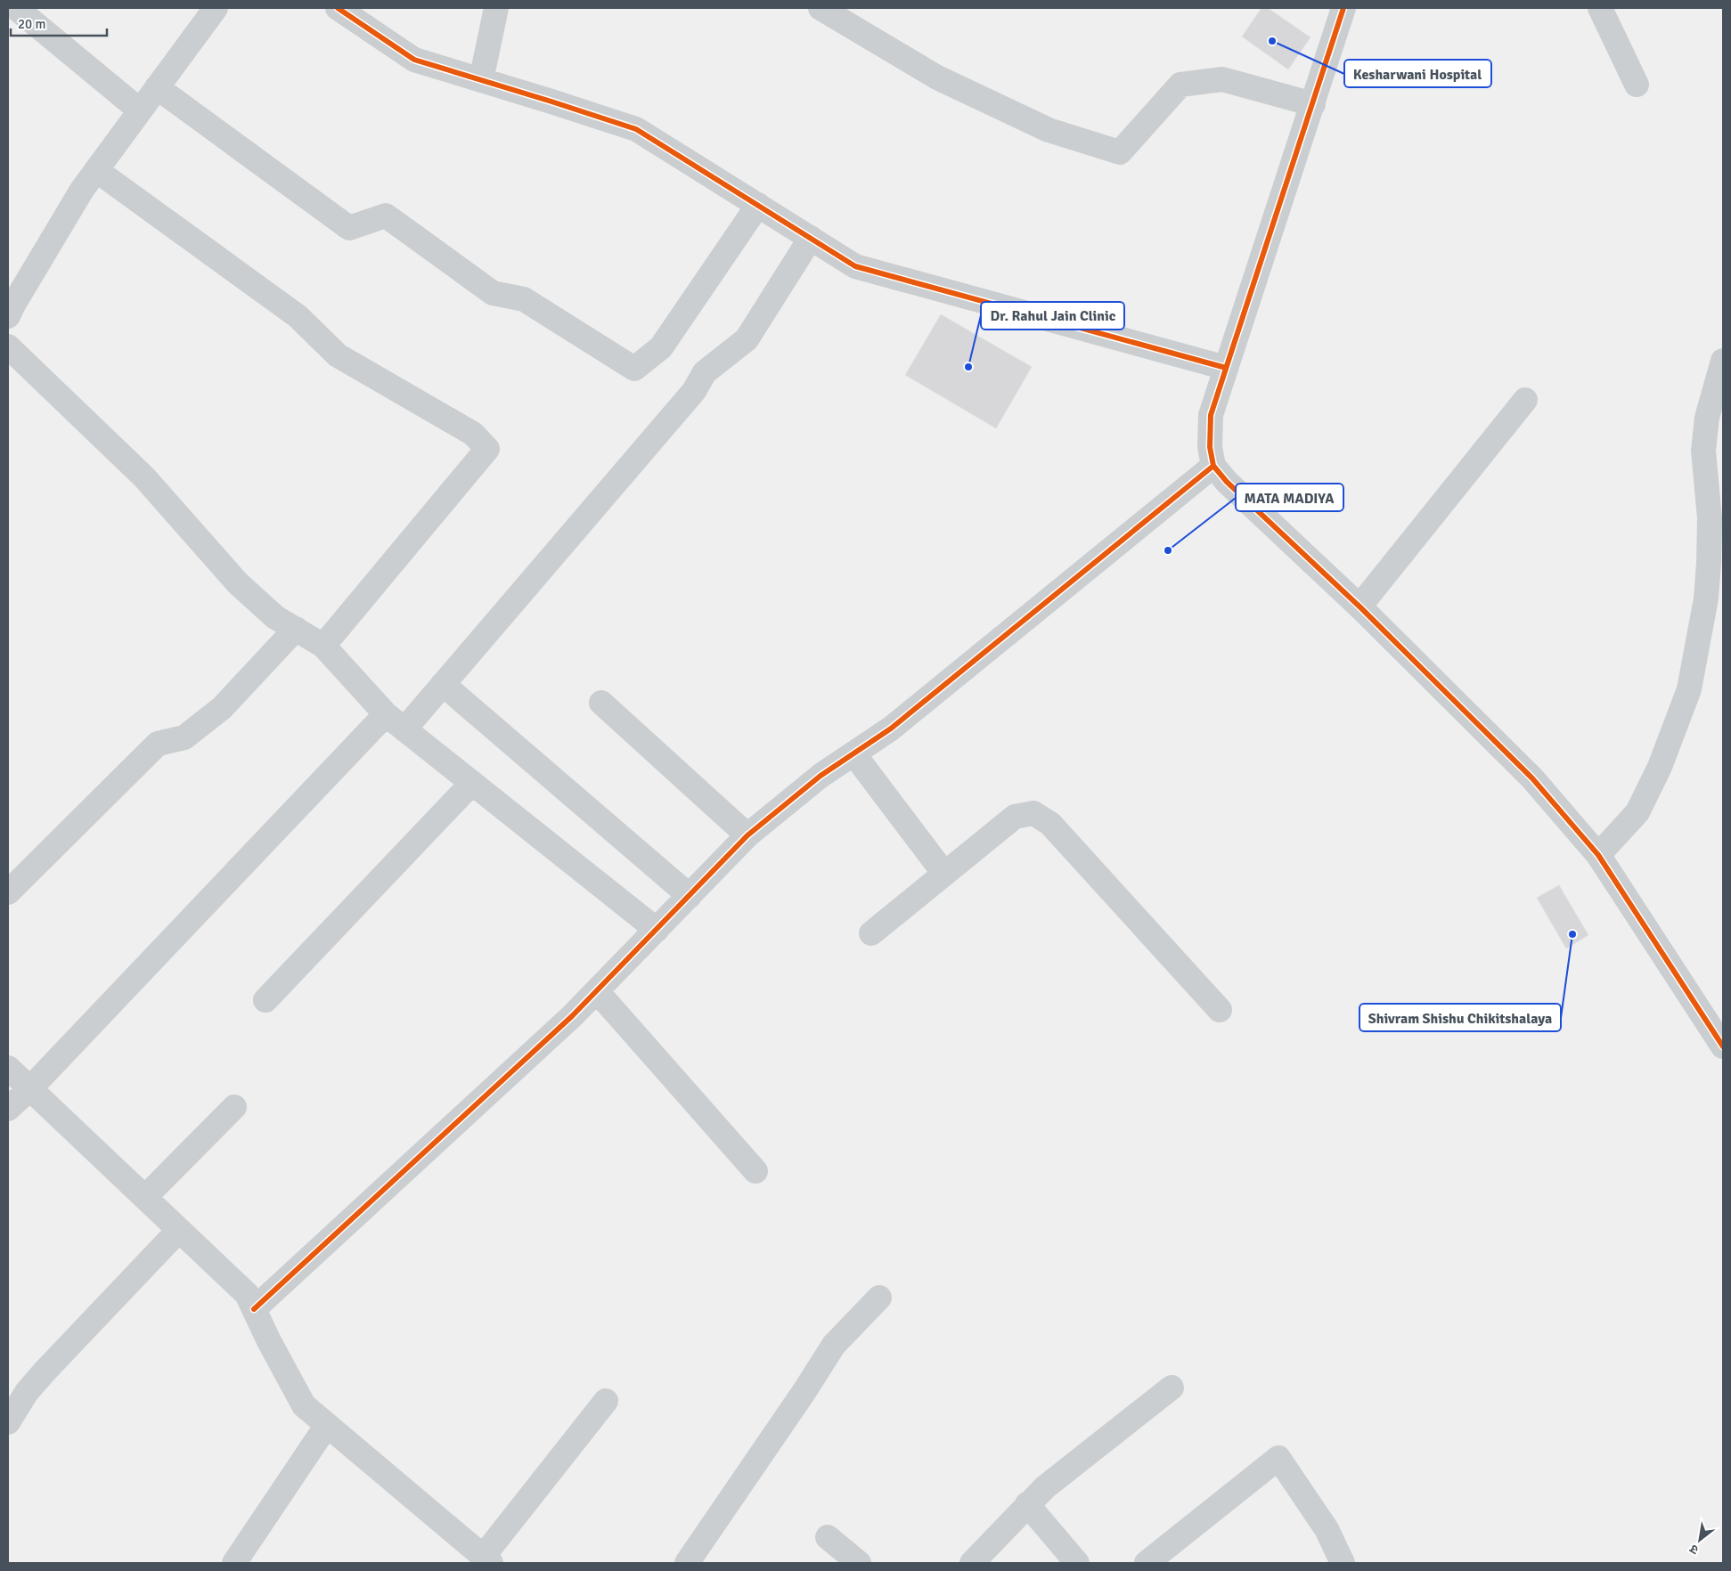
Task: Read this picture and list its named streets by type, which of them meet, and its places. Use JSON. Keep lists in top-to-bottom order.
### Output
{
  "places": [
    "Kesharwani Hospital",
    "Dr. Rahul Jain Clinic",
    "MATA MADIYA",
    "Shivram Shishu Chikitshalaya"
  ],
  "scale_bar": "20 m",
  "north": "bottom left"
}
